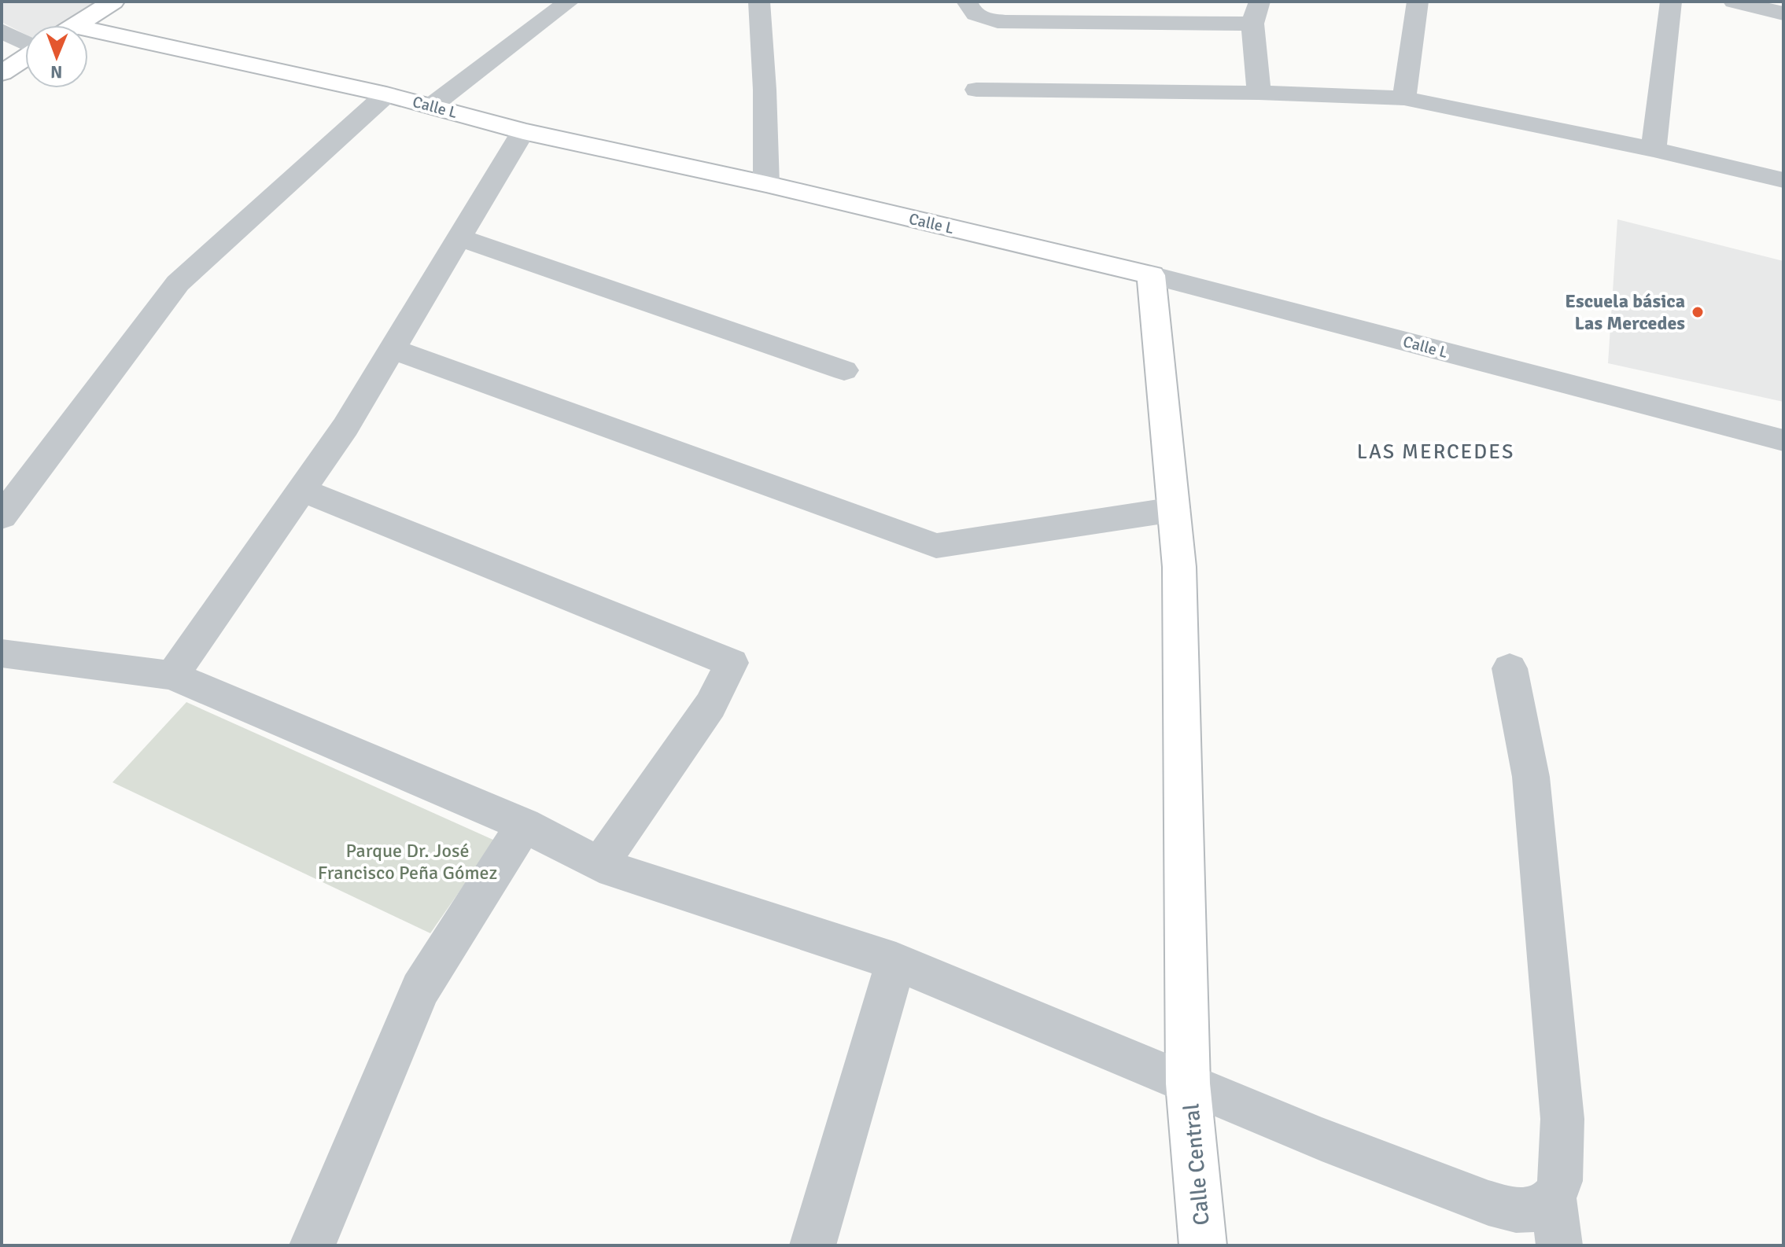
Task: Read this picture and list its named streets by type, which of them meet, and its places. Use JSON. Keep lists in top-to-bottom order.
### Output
{
  "streets": {
    "main road": ["Calle L", "Calle Central"]
  },
  "crossings": [
    ["Calle L", "Calle Central"]
  ],
  "districts": ["LAS MERCEDES"],
  "parks": ["Parque Dr. José Francisco Peña Gómez"],
  "places": ["Escuela básica Las Mercedes"],
  "north": "bottom"
}
